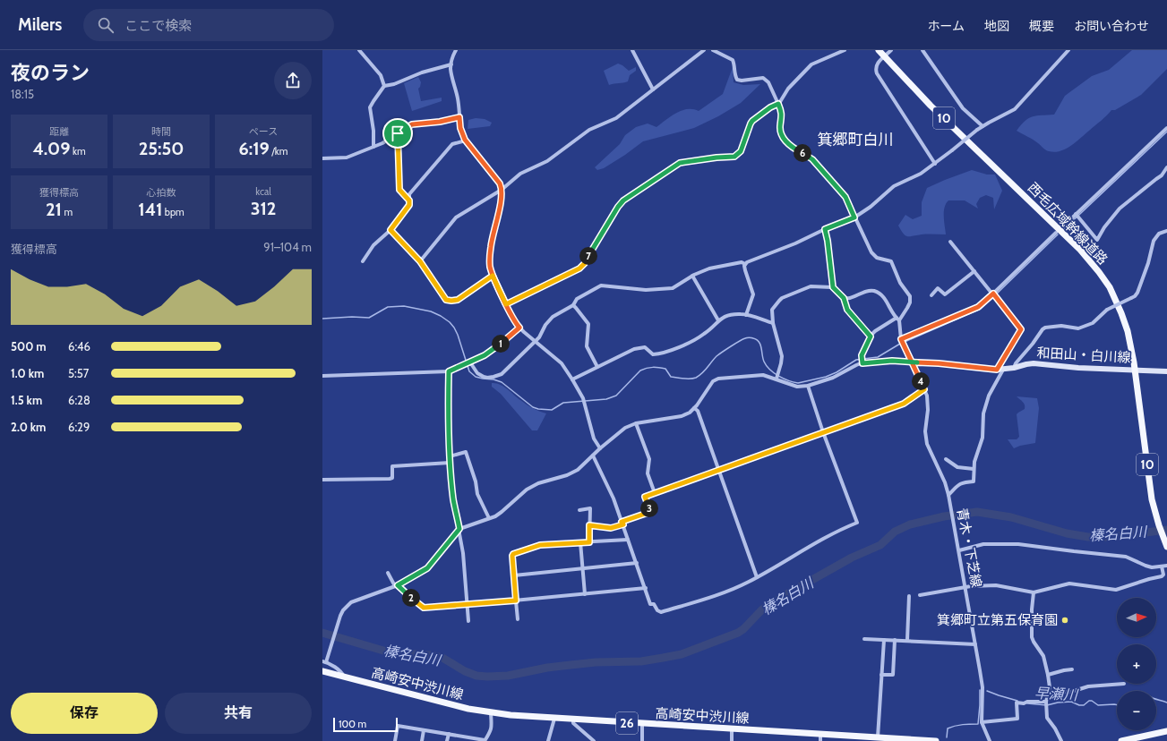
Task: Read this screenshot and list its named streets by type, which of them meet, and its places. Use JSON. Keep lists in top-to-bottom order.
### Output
{
  "streets": {
    "main road": [
      "10",
      "西毛広域幹線道路",
      "高崎安中渋川線",
      "26"
    ],
    "street": ["和田山・白川線", "青木・下芝線"]
  },
  "crossings": [
    ["西毛広域幹線道路", "和田山・白川線"],
    ["和田山・白川線", "青木・下芝線"]
  ],
  "districts": ["箕郷町白川"],
  "water": ["榛名白川", "早瀬川"],
  "places": ["箕郷町立第五保育園"],
  "scale_bar": "100 m",
  "north": "right",
  "page": {
    "header": "Milers",
    "search": "ここで検索",
    "nav": [
      "ホーム",
      "地図",
      "概要",
      "お問い合わせ"
    ],
    "heading": ["夜のラン", "18:15"],
    "stats": [
      ["距離", "4.09 km"],
      ["時間", "25:50"],
      ["ペース", "6:19 /km"],
      ["獲得標高", "21 m"],
      ["心拍数", "141 bpm"],
      ["kcal", "312"]
    ],
    "pins": [
      "6",
      "7",
      "1",
      "4",
      "3",
      "2"
    ],
    "chart": ["獲得標高", "91–104 m"],
    "list": [
      {
        "name": "500 m",
        "note": "6:46"
      },
      {
        "name": "1.0 km",
        "note": "5:57"
      },
      {
        "name": "1.5 km",
        "note": "6:28"
      },
      {
        "name": "2.0 km",
        "note": "6:29"
      }
    ],
    "map_buttons": ["+", "−"],
    "buttons": ["保存", "共有"],
    "scale": "100 m"
  }
}
